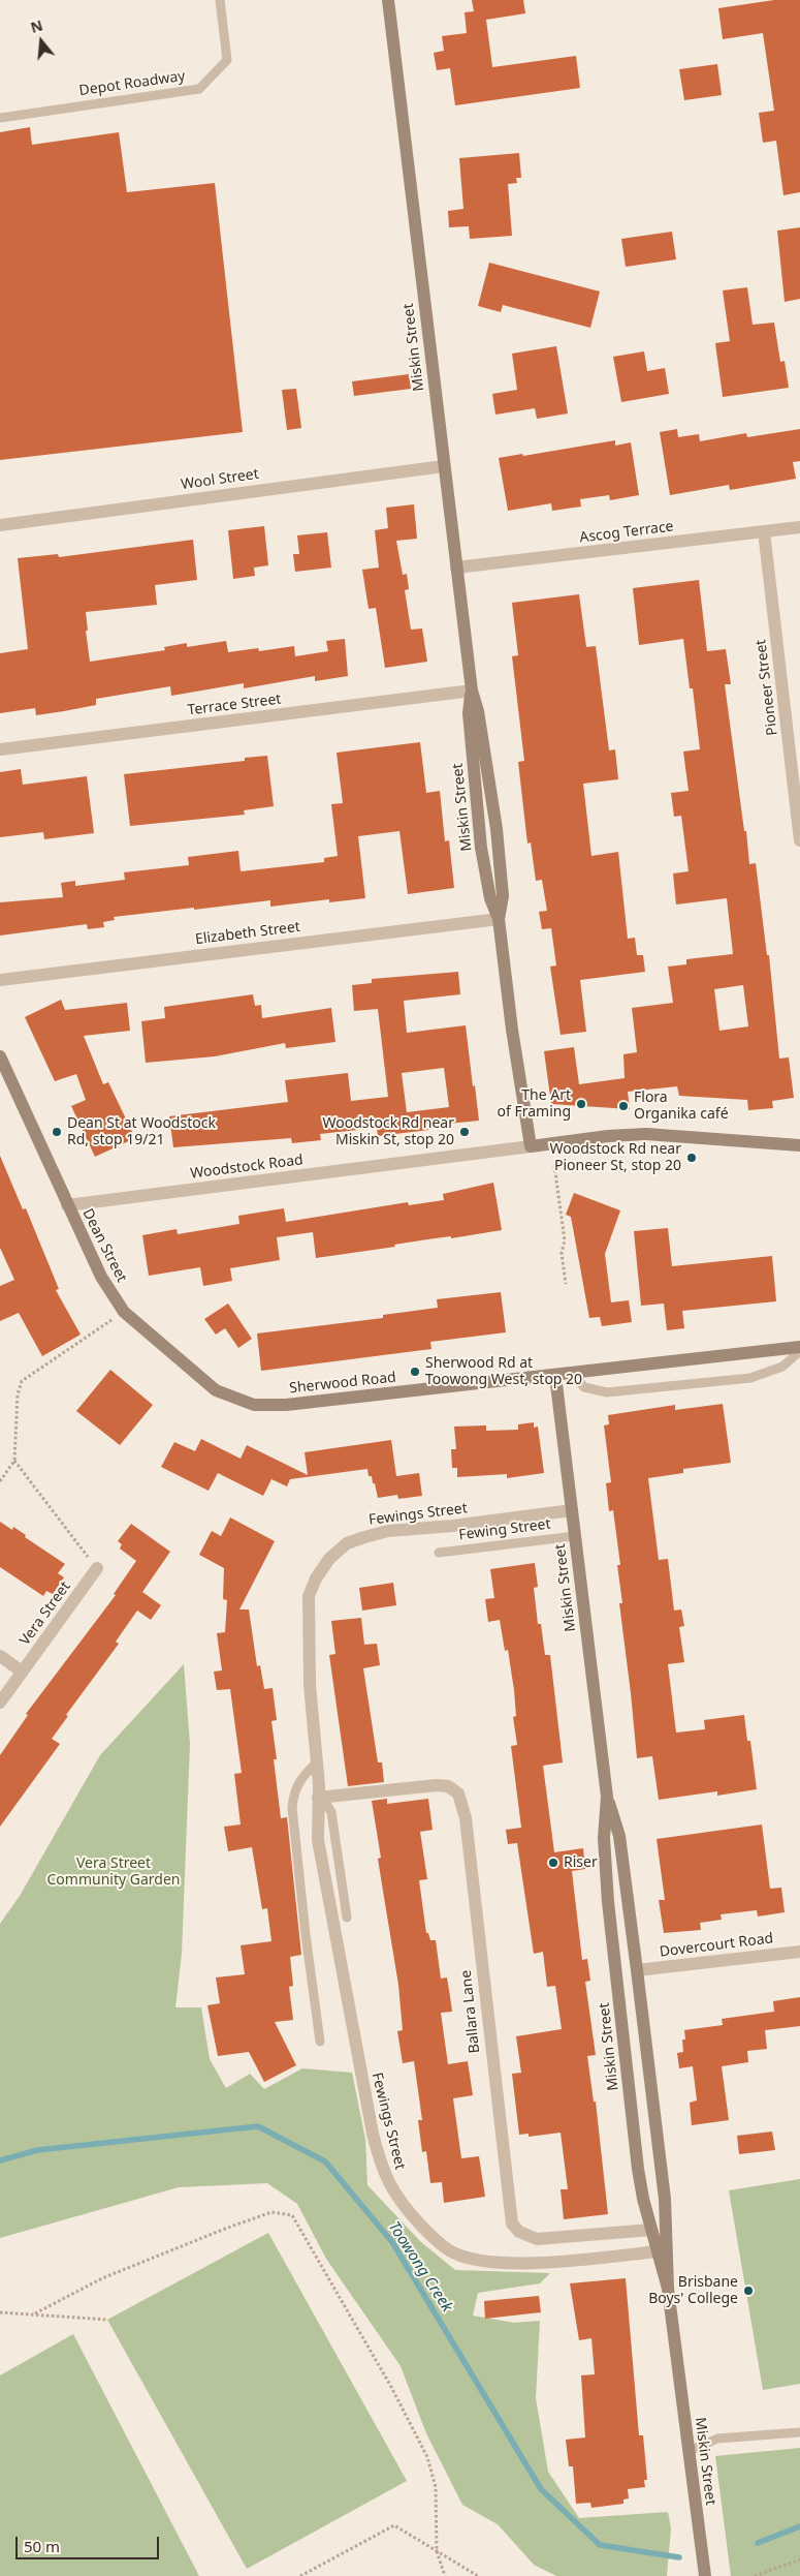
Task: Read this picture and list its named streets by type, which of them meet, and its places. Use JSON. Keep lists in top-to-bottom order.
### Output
{
  "streets": {
    "street": [
      "Miskin Street",
      "Wool Street",
      "Ascog Terrace",
      "Pioneer Street",
      "Terrace Street",
      "Elizabeth Street",
      "Woodstock Road",
      "Dean Street",
      "Sherwood Road",
      "Fewings Street",
      "Vera Street",
      "Dovercourt Road",
      "Ballara Lane"
    ],
    "lane": ["Depot Roadway", "Fewing Street"]
  },
  "crossings": [
    ["Miskin Street", "Wool Street"],
    ["Miskin Street", "Ascog Terrace"],
    ["Miskin Street", "Terrace Street"],
    ["Miskin Street", "Elizabeth Street"],
    ["Miskin Street", "Woodstock Road"],
    ["Miskin Street", "Sherwood Road"],
    ["Miskin Street", "Fewings Street"],
    ["Miskin Street", "Fewing Street"],
    ["Miskin Street", "Dovercourt Road"],
    ["Miskin Street", "Ballara Lane"],
    ["Ascog Terrace", "Pioneer Street"],
    ["Woodstock Road", "Dean Street"],
    ["Dean Street", "Sherwood Road"],
    ["Fewings Street", "Ballara Lane"]
  ],
  "water": ["Toowong Creek"],
  "parks": ["Vera Street Community Garden"],
  "places": [
    "The Art of Framing",
    "Flora Organika café",
    "Dean St at Woodstock Rd, stop 19/21",
    "Woodstock Rd near Miskin St, stop 20",
    "Woodstock Rd near Pioneer St, stop 20",
    "Sherwood Rd at Toowong West, stop 20",
    "Riser",
    "Brisbane Boys' College"
  ],
  "scale_bar": "50 m",
  "north": "top"
}
